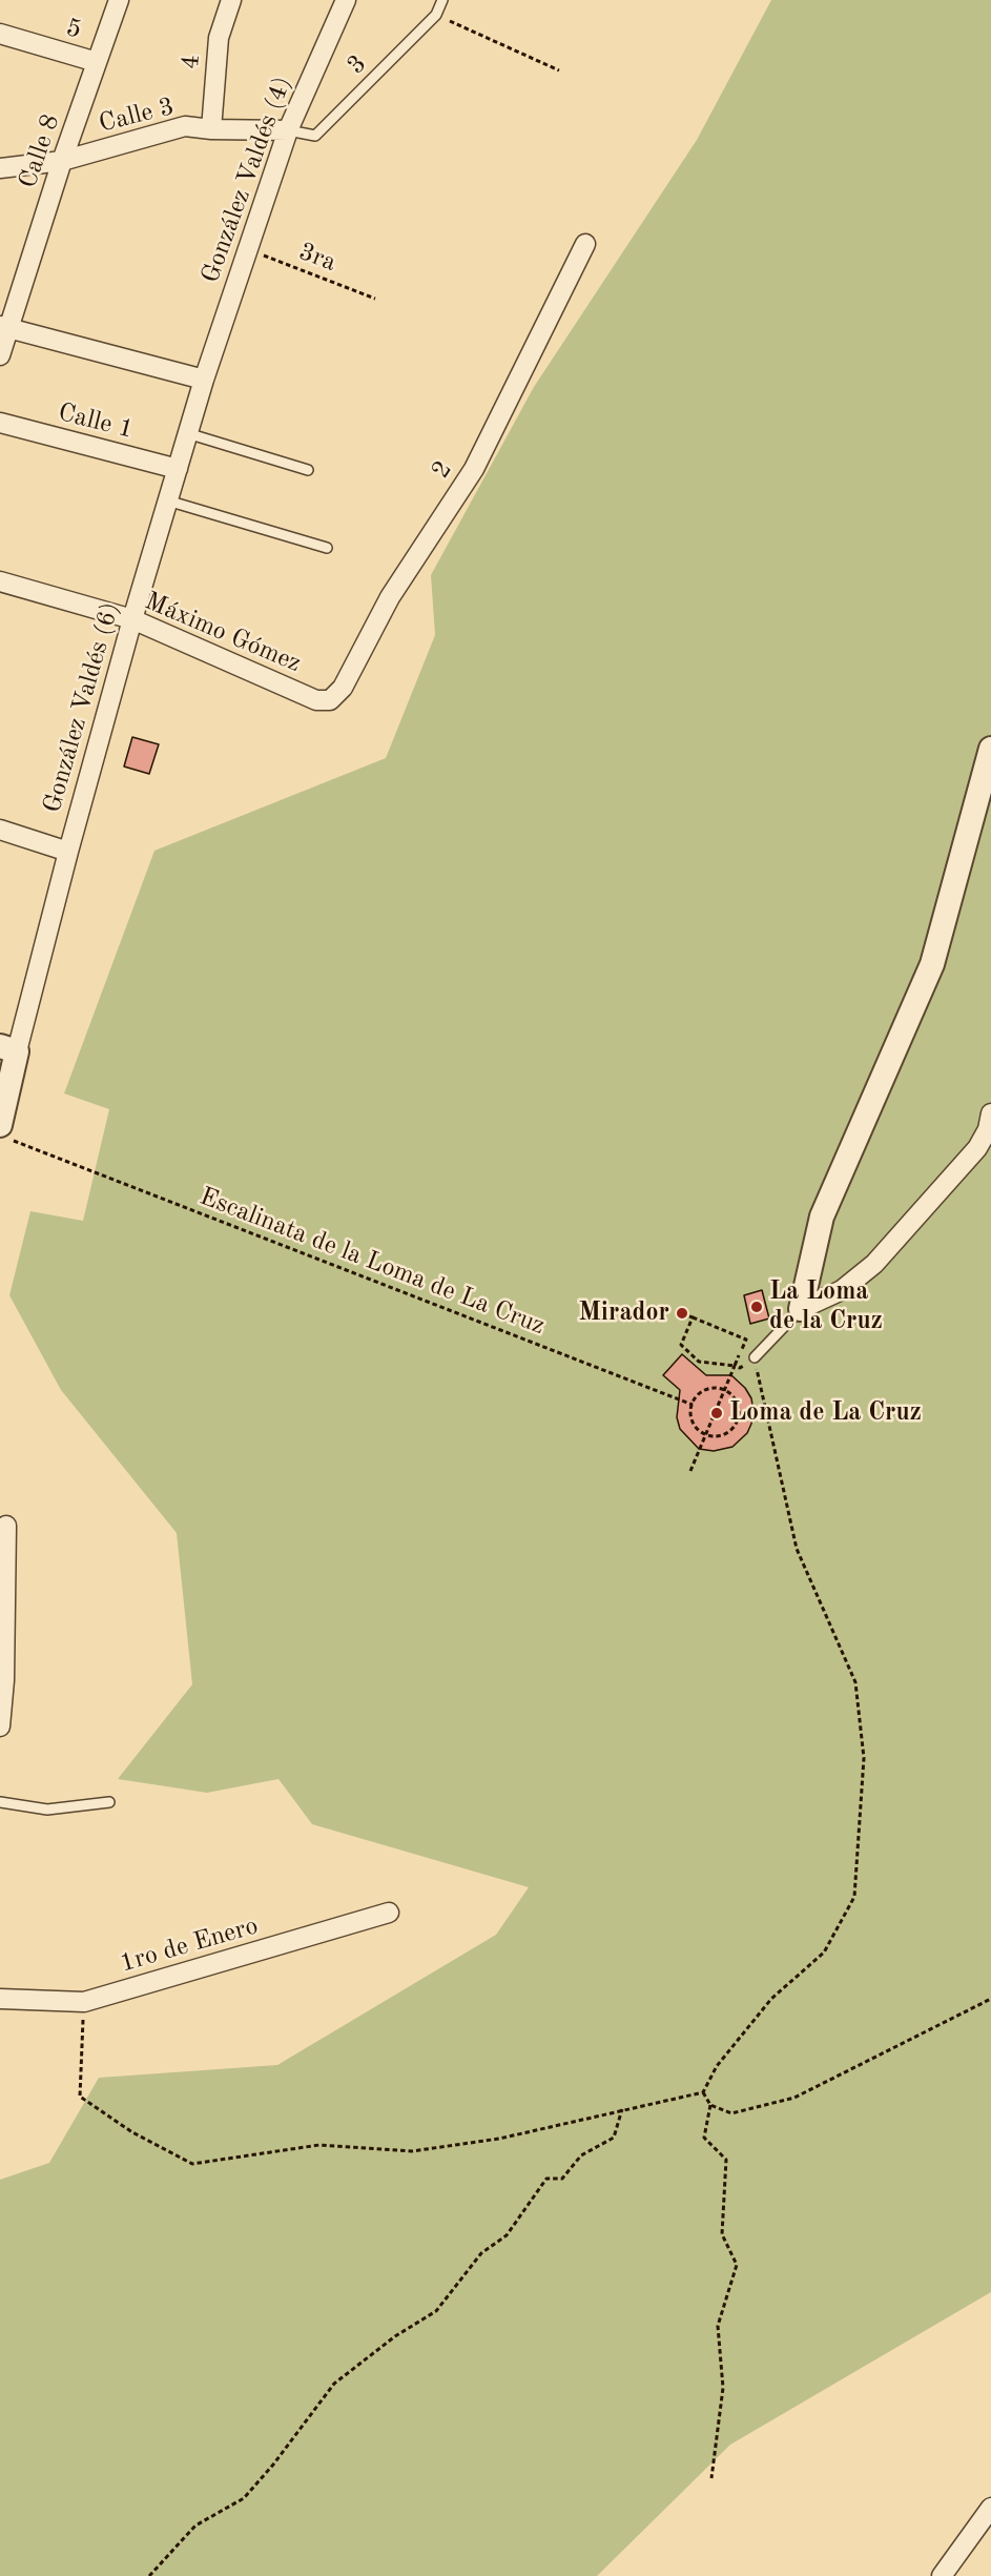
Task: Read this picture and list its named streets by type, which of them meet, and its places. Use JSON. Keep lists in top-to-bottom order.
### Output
{
  "streets": {
    "street": [
      "5",
      "4",
      "Calle 3",
      "Calle 8",
      "González Valdés (4)",
      "Calle 1",
      "2",
      "Máximo Gómez",
      "González Valdés (6)",
      "1ro de Enero"
    ],
    "lane": ["3"],
    "path": ["3ra", "Escalinata de la Loma de La Cruz"]
  },
  "crossings": [
    ["5", "Calle 8"],
    ["4", "Calle 3"],
    ["3", "Calle 3"],
    ["3", "González Valdés (4)"],
    ["Calle 3", "Calle 8"],
    ["Calle 3", "González Valdés (4)"],
    ["González Valdés (4)", "3ra"],
    ["González Valdés (4)", "González Valdés (6)"],
    ["Calle 1", "González Valdés (6)"],
    ["2", "Máximo Gómez"],
    ["Máximo Gómez", "González Valdés (6)"]
  ],
  "places": ["La Loma de la Cruz", "Mirador", "Loma de La Cruz"]
}
